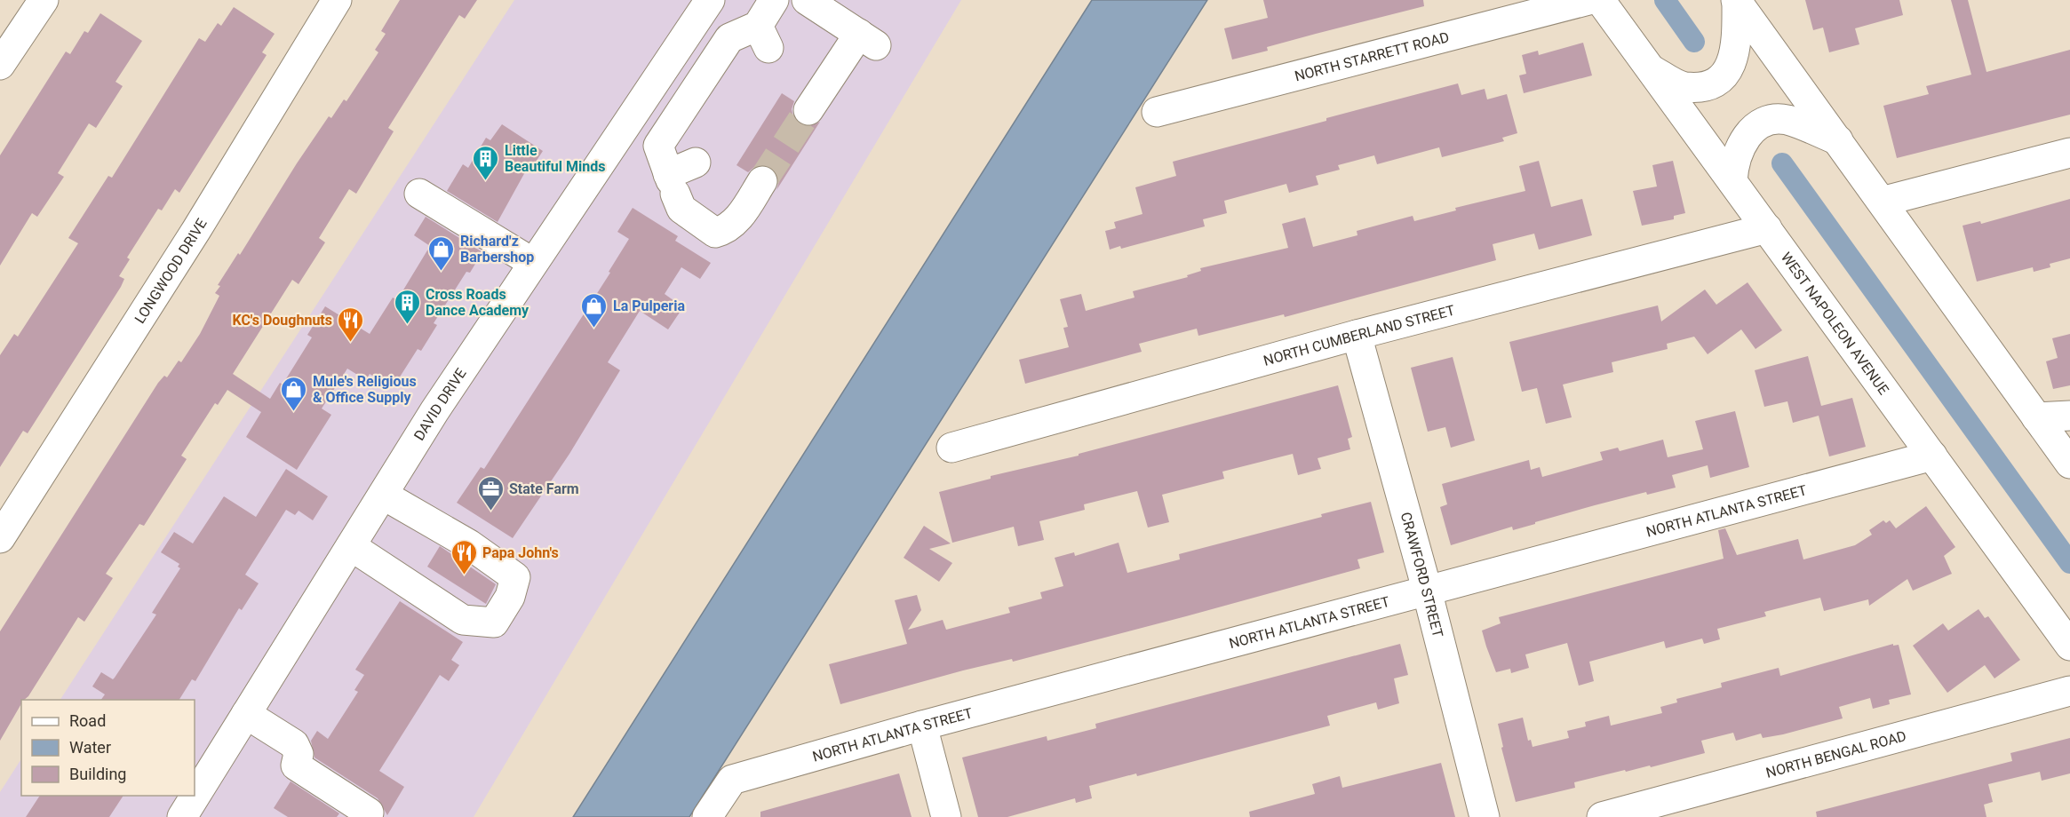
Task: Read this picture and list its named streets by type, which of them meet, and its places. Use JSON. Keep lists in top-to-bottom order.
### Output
{
  "streets": {
    "street": [
      "NORTH STARRETT ROAD",
      "LONGWOOD DRIVE",
      "WEST NAPOLEON AVENUE",
      "NORTH CUMBERLAND STREET",
      "DAVID DRIVE",
      "NORTH ATLANTA STREET",
      "CRAWFORD STREET",
      "NORTH BENGAL ROAD"
    ]
  },
  "crossings": [
    ["WEST NAPOLEON AVENUE", "NORTH CUMBERLAND STREET"],
    ["WEST NAPOLEON AVENUE", "NORTH ATLANTA STREET"],
    ["NORTH CUMBERLAND STREET", "CRAWFORD STREET"],
    ["NORTH ATLANTA STREET", "CRAWFORD STREET"]
  ],
  "places": {
    "building": ["Little Beautiful Minds", "Cross Roads Dance Academy"],
    "shop": ["Richard'z Barbershop", "La Pulperia", "Mule's Religious & Office Supply"],
    "restaurant": ["KC's Doughnuts", "Papa John's"],
    "office": ["State Farm"]
  },
  "legend": ["Road", "Water", "Building"]
}
